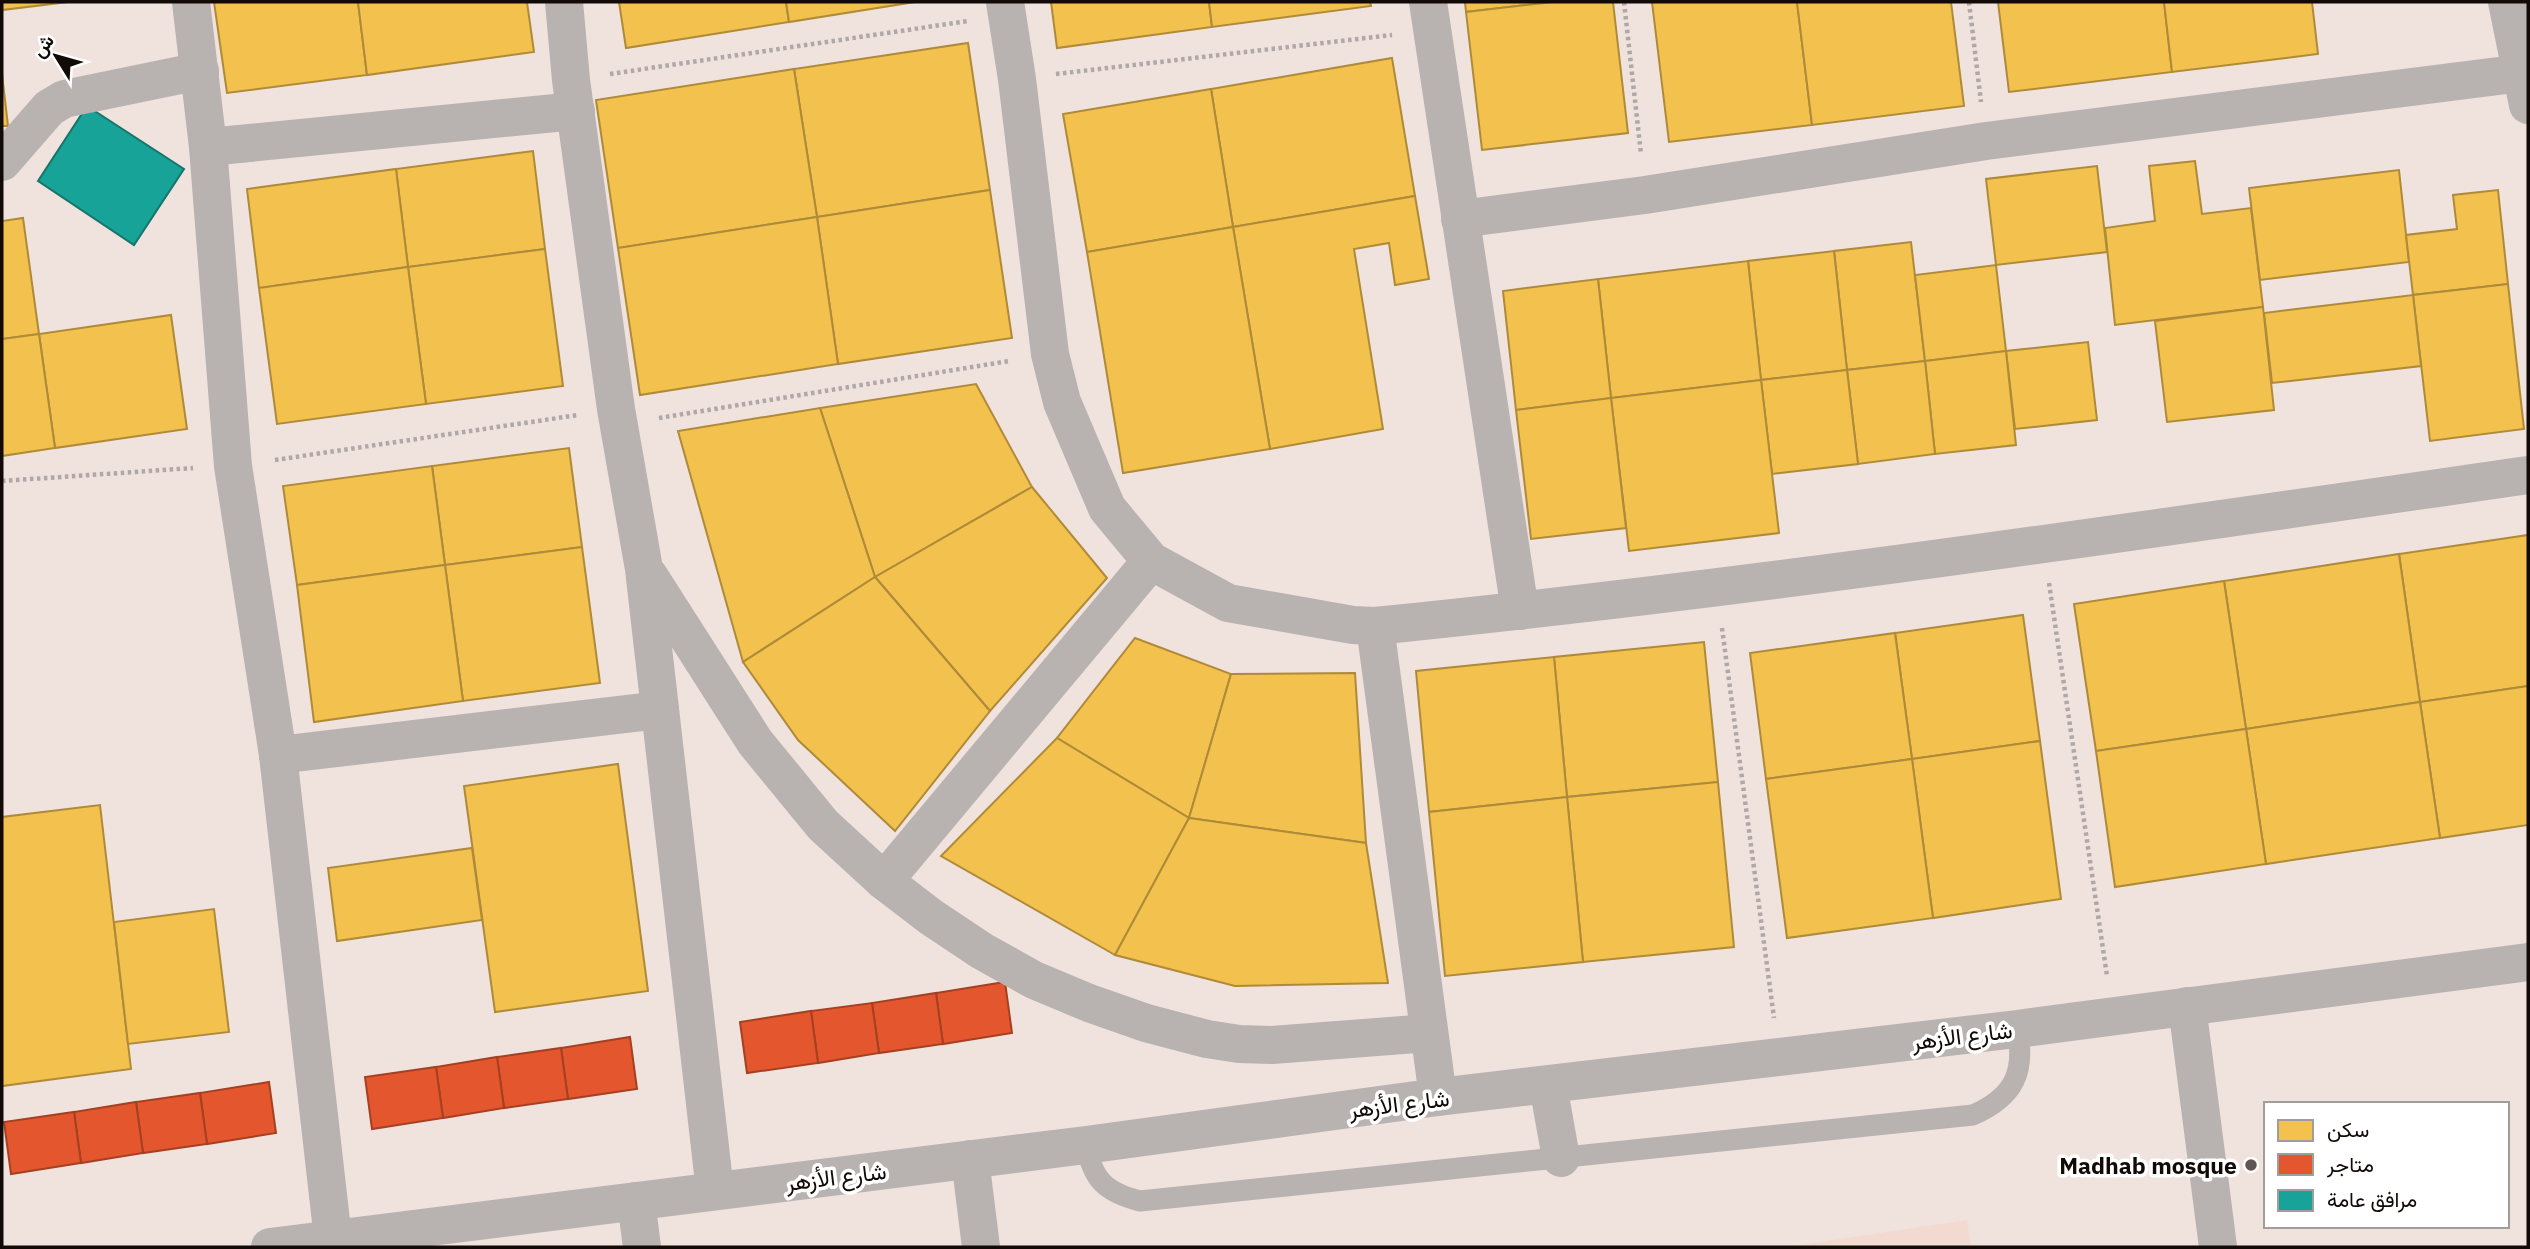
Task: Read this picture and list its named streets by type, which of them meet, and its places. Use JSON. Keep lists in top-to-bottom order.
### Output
{
  "streets": {
    "street": ["شارع الأزهر"]
  },
  "places": ["Madhab mosque"],
  "legend": ["سكن", "متاجر", "مرافق عامة"],
  "north": "top left"
}
